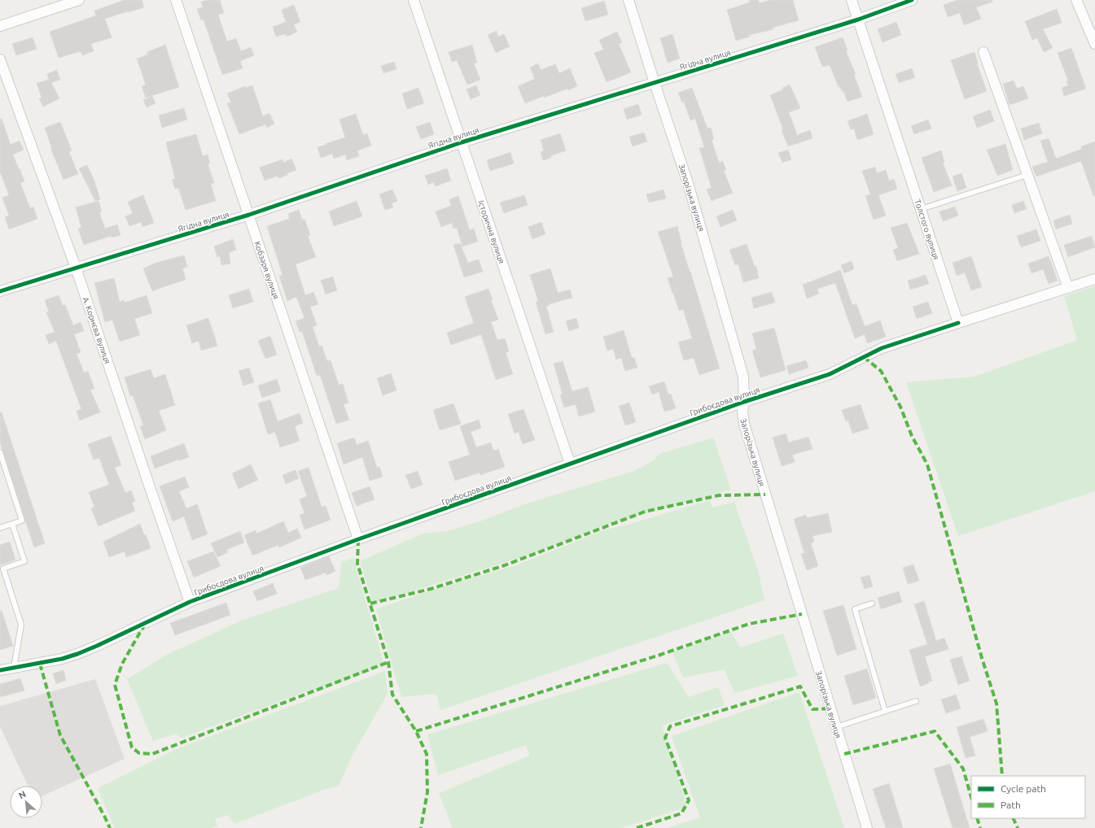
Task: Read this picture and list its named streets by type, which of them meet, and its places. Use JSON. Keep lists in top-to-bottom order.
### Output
{
  "streets": {
    "street": [
      "Ягідна вулиця",
      "Запорізька вулиця",
      "Толстого вулиця",
      "Історична вулиця",
      "Кобзаря вулиця",
      "А. Корнєва вулиця",
      "Грибоєдова вулиця"
    ]
  },
  "crossings": [
    ["Ягідна вулиця", "Запорізька вулиця"],
    ["Ягідна вулиця", "Толстого вулиця"],
    ["Ягідна вулиця", "Історична вулиця"],
    ["Ягідна вулиця", "Кобзаря вулиця"],
    ["Ягідна вулиця", "А. Корнєва вулиця"],
    ["Запорізька вулиця", "Грибоєдова вулиця"],
    ["Толстого вулиця", "Грибоєдова вулиця"],
    ["Історична вулиця", "Грибоєдова вулиця"],
    ["Кобзаря вулиця", "Грибоєдова вулиця"],
    ["А. Корнєва вулиця", "Грибоєдова вулиця"]
  ],
  "legend": ["Cycle path", "Path"],
  "north": "top left"
}
